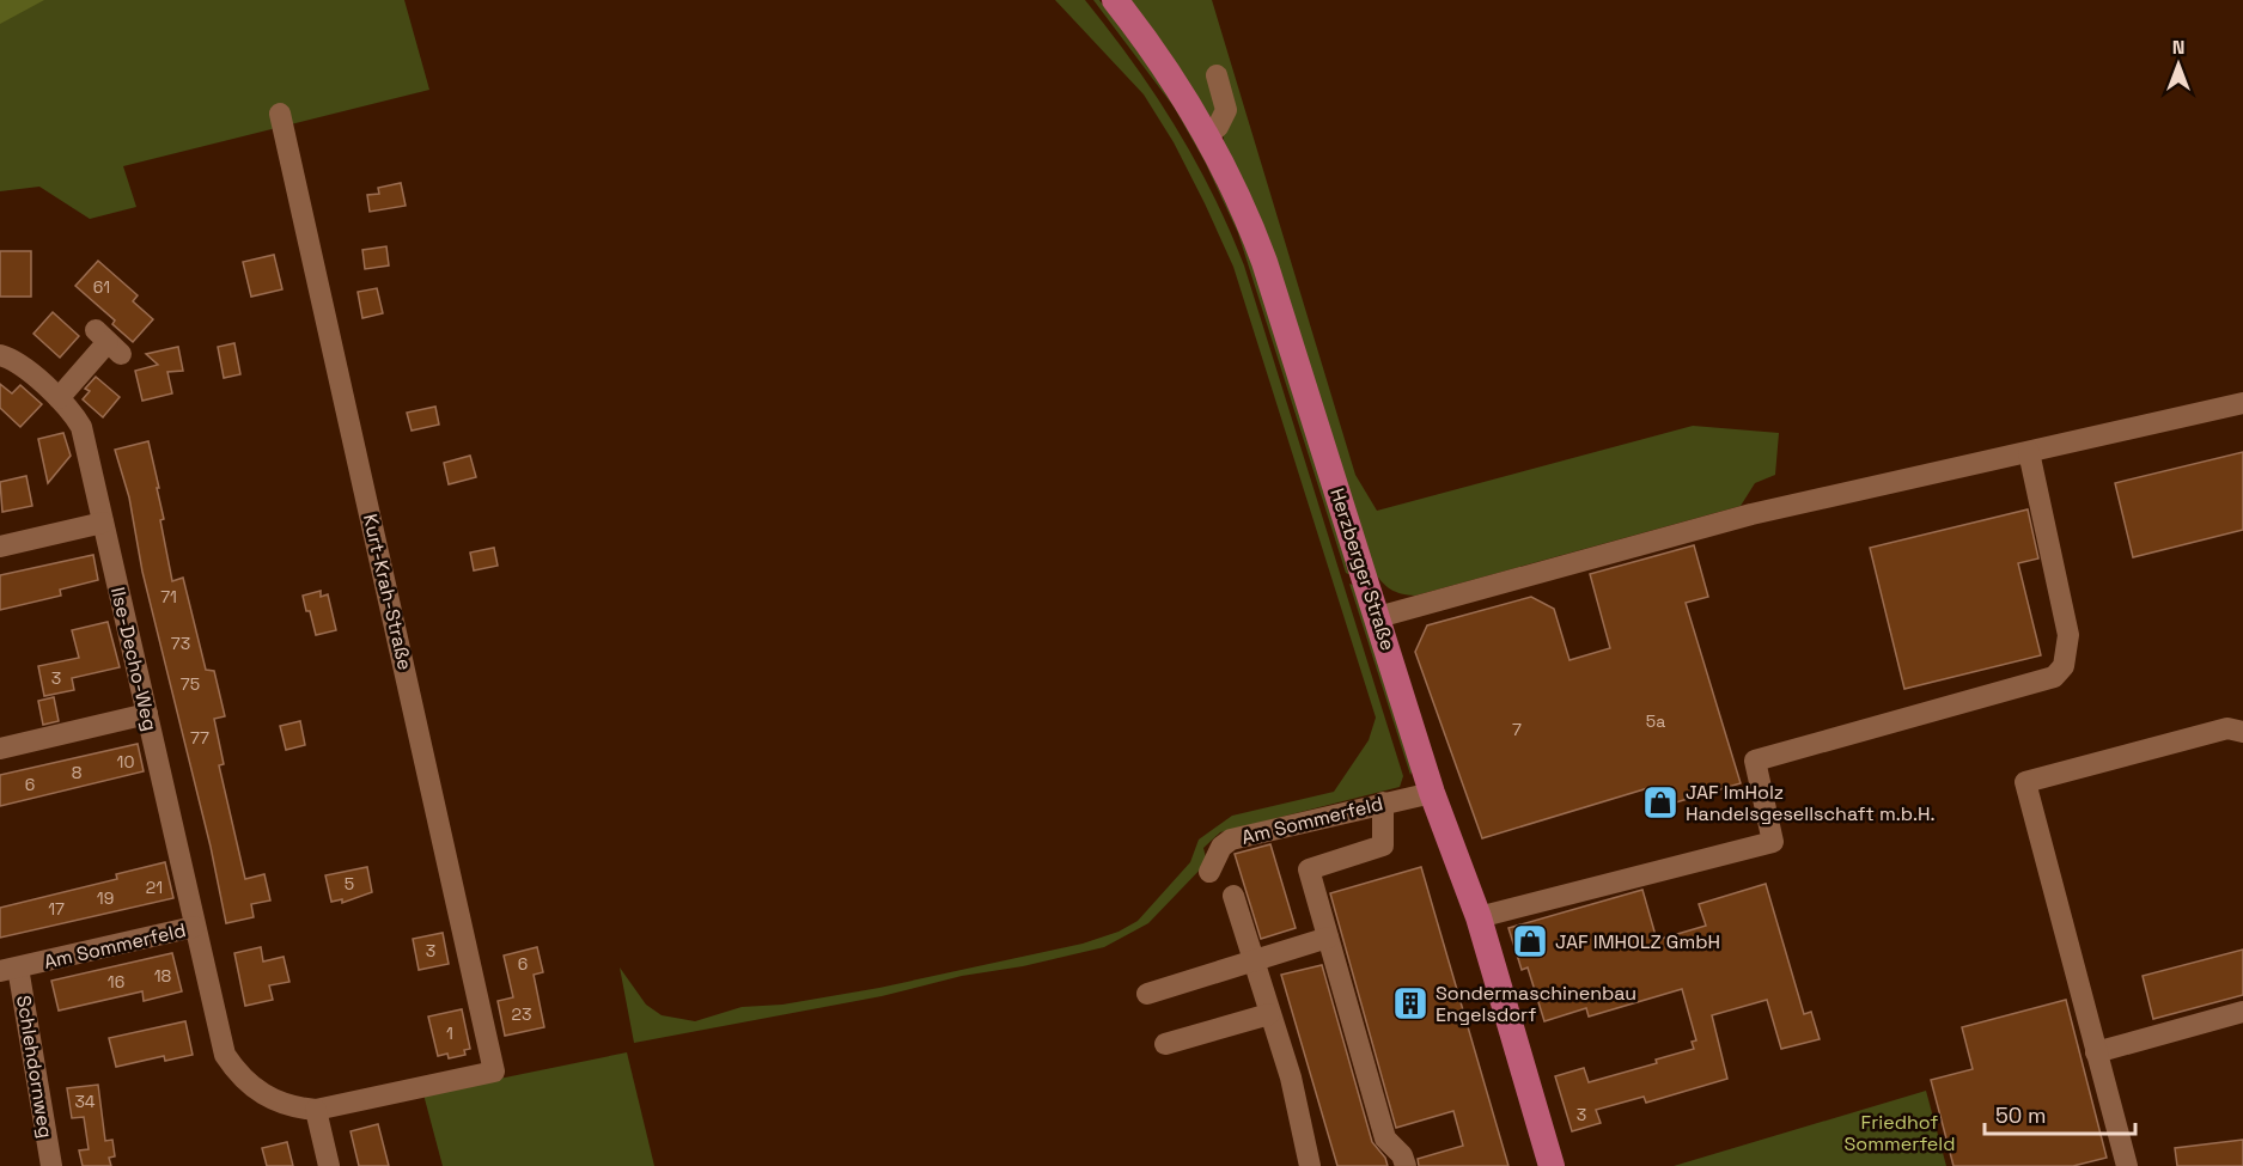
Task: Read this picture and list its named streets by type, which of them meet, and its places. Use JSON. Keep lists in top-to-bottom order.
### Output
{
  "streets": {
    "main road": ["Herzberger Straße"],
    "street": [
      "Kurt-Krah-Straße",
      "Ilse-Decho-Weg",
      "Am Sommerfeld",
      "Schlehdornweg"
    ]
  },
  "crossings": [
    ["Herzberger Straße", "Am Sommerfeld"],
    ["Kurt-Krah-Straße", "Am Sommerfeld"],
    ["Ilse-Decho-Weg", "Am Sommerfeld"],
    ["Am Sommerfeld", "Schlehdornweg"]
  ],
  "parks": ["Friedhof Sommerfeld"],
  "places": {
    "shop": ["JAF ImHolz Handelsgesellschaft m.b.H.", "JAF IMHOLZ GmbH"],
    "building": ["Sondermaschinenbau Engelsdorf"]
  },
  "house_numbers": [
    "61",
    "71",
    "73",
    "3",
    "75",
    "5a",
    "7",
    "77",
    "10",
    "8",
    "6",
    "5",
    "21",
    "19",
    "17",
    "3",
    "6",
    "18",
    "16",
    "23",
    "1",
    "34",
    "3"
  ],
  "scale_bar": "50 m",
  "north": "top"
}
